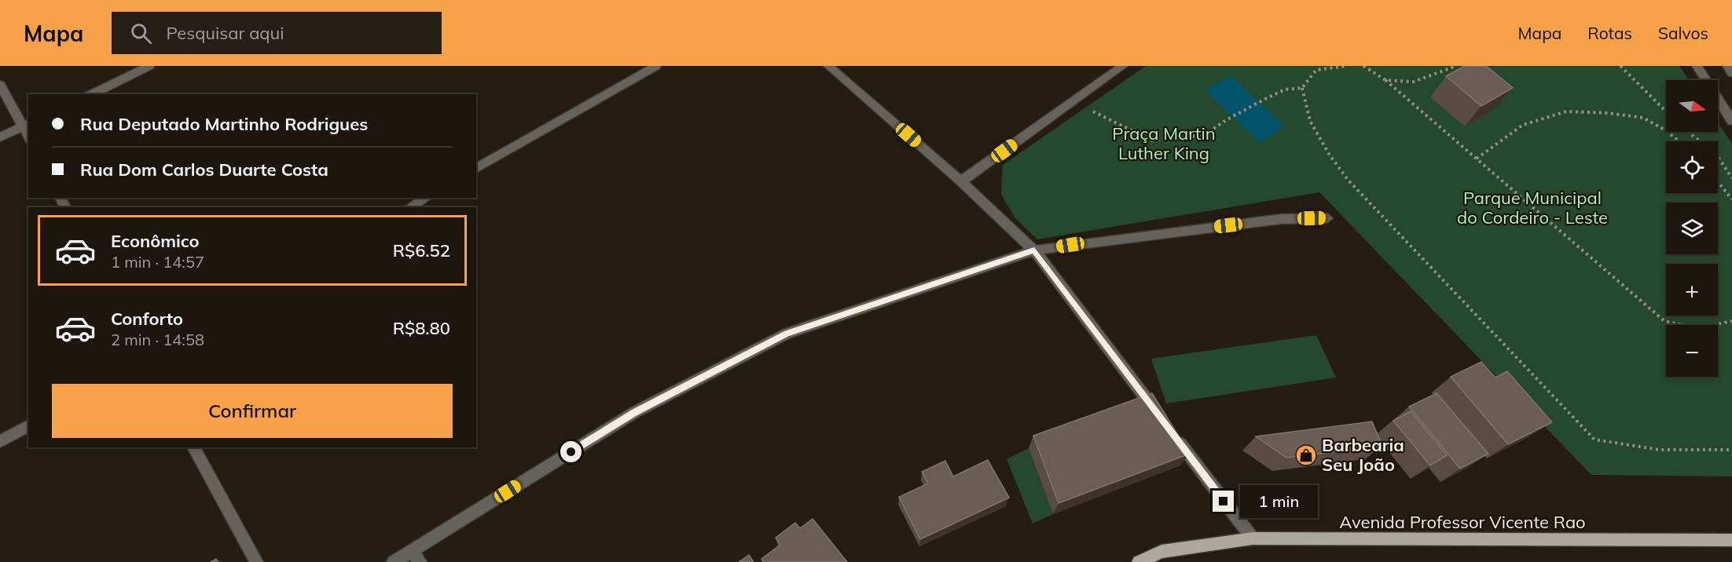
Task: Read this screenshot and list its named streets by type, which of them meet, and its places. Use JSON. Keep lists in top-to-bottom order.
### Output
{
  "streets": {
    "main road": ["Avenida Professor Vicente Rao"]
  },
  "parks": ["Praça Martin Luther King", "Parque Municipal do Cordeiro - Leste"],
  "places": {
    "shop": ["Barbearia Seu João"]
  },
  "north": "right",
  "page": {
    "header": "Mapa",
    "search": "Pesquisar aqui",
    "nav": ["Mapa", "Rotas", "Salvos"],
    "map_buttons": ["+", "−"],
    "banner": ["Rua Deputado Martinho Rodrigues", "Rua Dom Carlos Duarte Costa"],
    "list": [
      {
        "name": "Econômico",
        "note": "1 min · 14:57",
        "value": "R$6.52"
      },
      {
        "name": "Conforto",
        "note": "2 min · 14:58",
        "value": "R$8.80"
      }
    ],
    "buttons": "Confirmar",
    "bubble": "1 min"
  }
}
